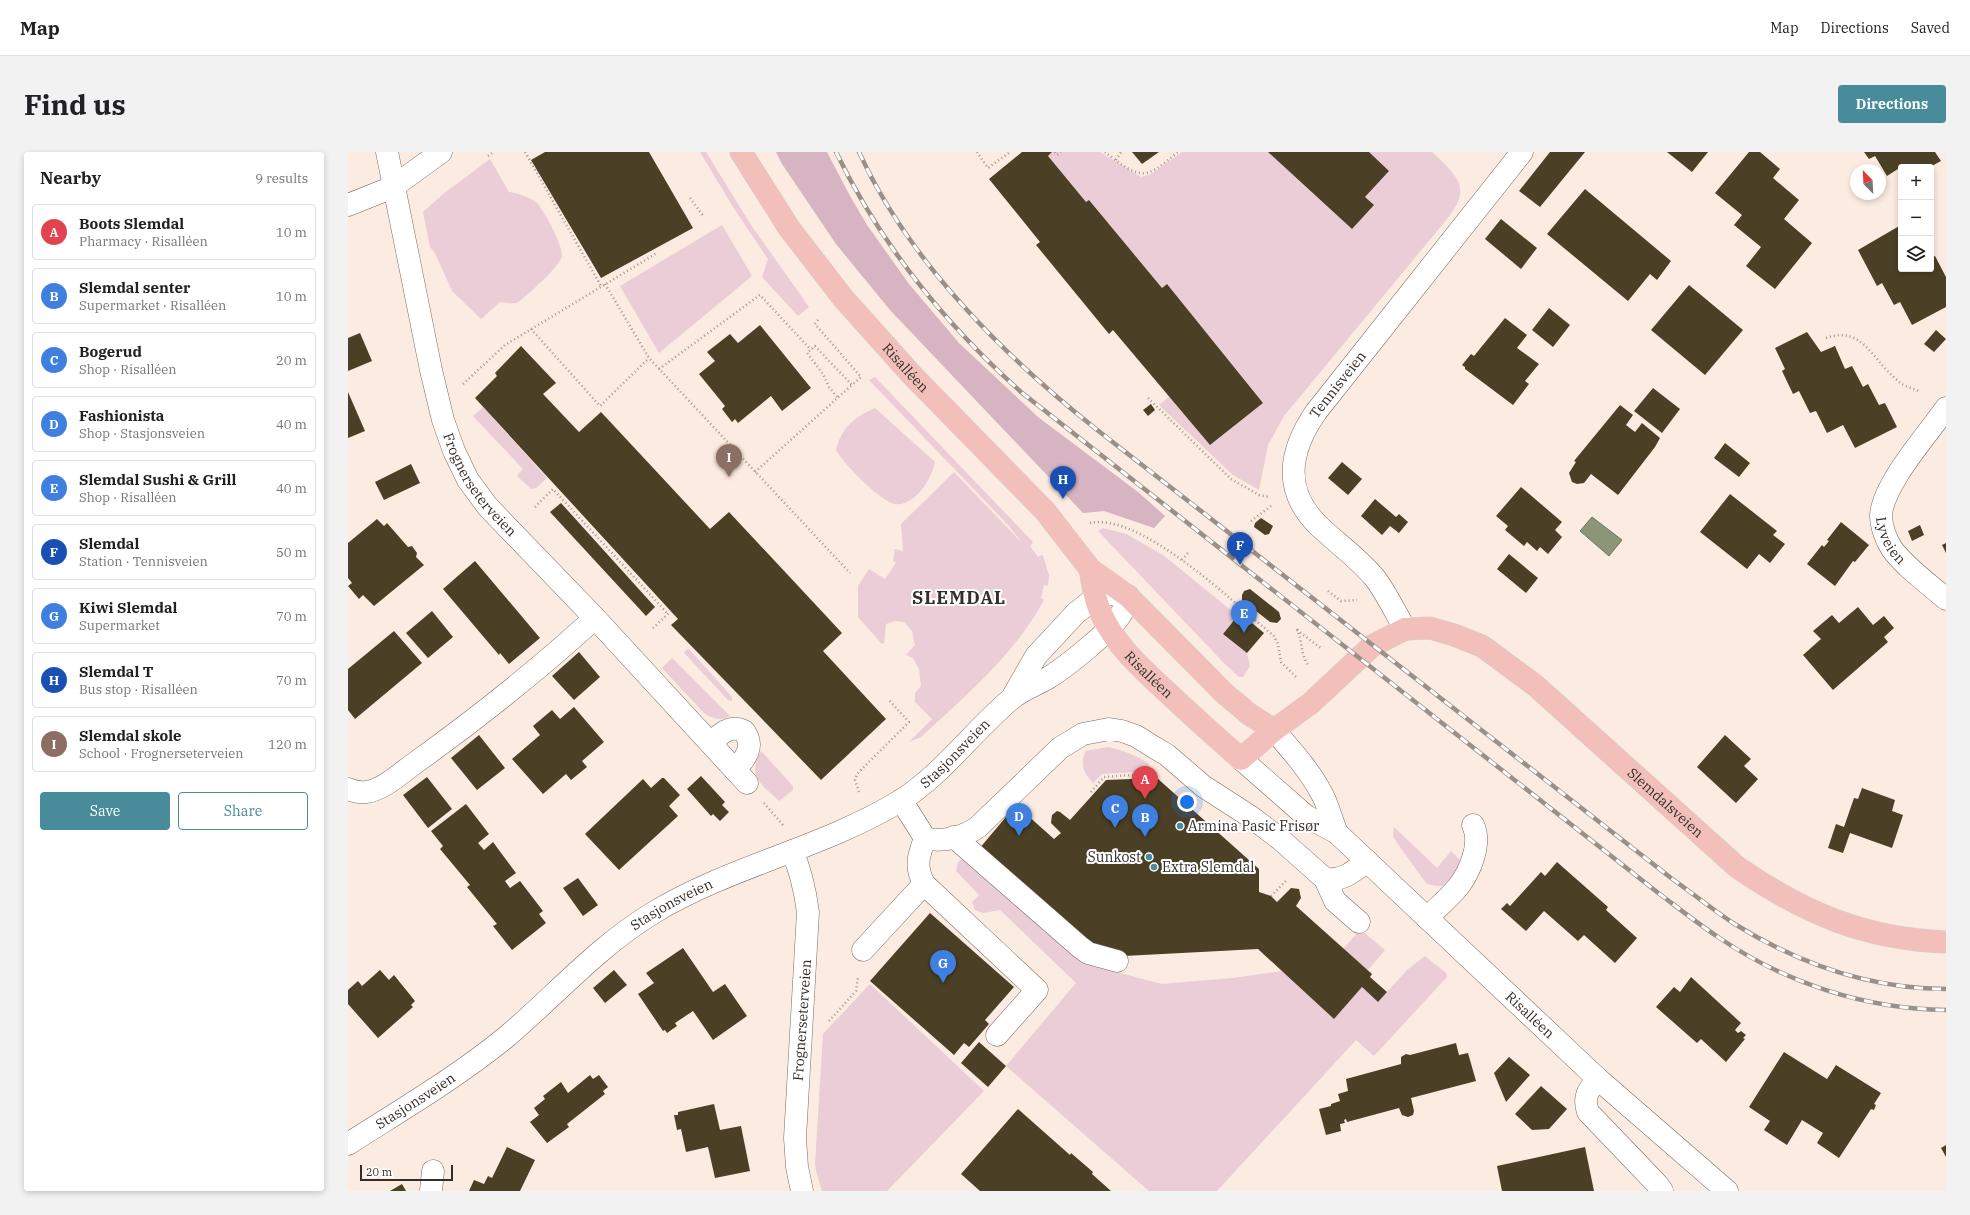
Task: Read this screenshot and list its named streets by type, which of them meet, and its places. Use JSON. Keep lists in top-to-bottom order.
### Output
{
  "streets": {
    "main road": ["Risalléen", "Slemdalsveien"],
    "street": [
      "Tennisveien",
      "Frognerseterveien",
      "Lyveien",
      "Stasjonsveien"
    ]
  },
  "crossings": [
    ["Risalléen", "Stasjonsveien"],
    ["Tennisveien", "Slemdalsveien"],
    ["Frognerseterveien", "Stasjonsveien"]
  ],
  "districts": ["SLEMDAL"],
  "places": ["Armina Pasic Frisør", "Sunkost", "Extra Slemdal"],
  "scale_bar": "20 m",
  "north": "top left",
  "page": {
    "header": "Map",
    "nav": ["Map", "Directions", "Saved"],
    "buttons": [
      "Directions",
      ["Save", "Share"]
    ],
    "title": "Find us",
    "heading": ["Nearby", "9 results"],
    "map_buttons": ["+", "−"],
    "list": [
      {
        "mark": "A",
        "name": "Boots Slemdal",
        "note": "Pharmacy · Risalléen",
        "value": "10 m"
      },
      {
        "mark": "B",
        "name": "Slemdal senter",
        "note": "Supermarket · Risalléen",
        "value": "10 m"
      },
      {
        "mark": "C",
        "name": "Bogerud",
        "note": "Shop · Risalléen",
        "value": "20 m"
      },
      {
        "mark": "D",
        "name": "Fashionista",
        "note": "Shop · Stasjonsveien",
        "value": "40 m"
      },
      {
        "mark": "E",
        "name": "Slemdal Sushi & Grill",
        "note": "Shop · Risalléen",
        "value": "40 m"
      },
      {
        "mark": "F",
        "name": "Slemdal",
        "note": "Station · Tennisveien",
        "value": "50 m"
      },
      {
        "mark": "G",
        "name": "Kiwi Slemdal",
        "note": "Supermarket",
        "value": "70 m"
      },
      {
        "mark": "H",
        "name": "Slemdal T",
        "note": "Bus stop · Risalléen",
        "value": "70 m"
      },
      {
        "mark": "I",
        "name": "Slemdal skole",
        "note": "School · Frognerseterveien",
        "value": "120 m"
      }
    ],
    "pins": [
      "I",
      "H",
      "F",
      "E",
      "A",
      "C",
      "D",
      "B",
      "G"
    ],
    "scale": "20 m"
  }
}
